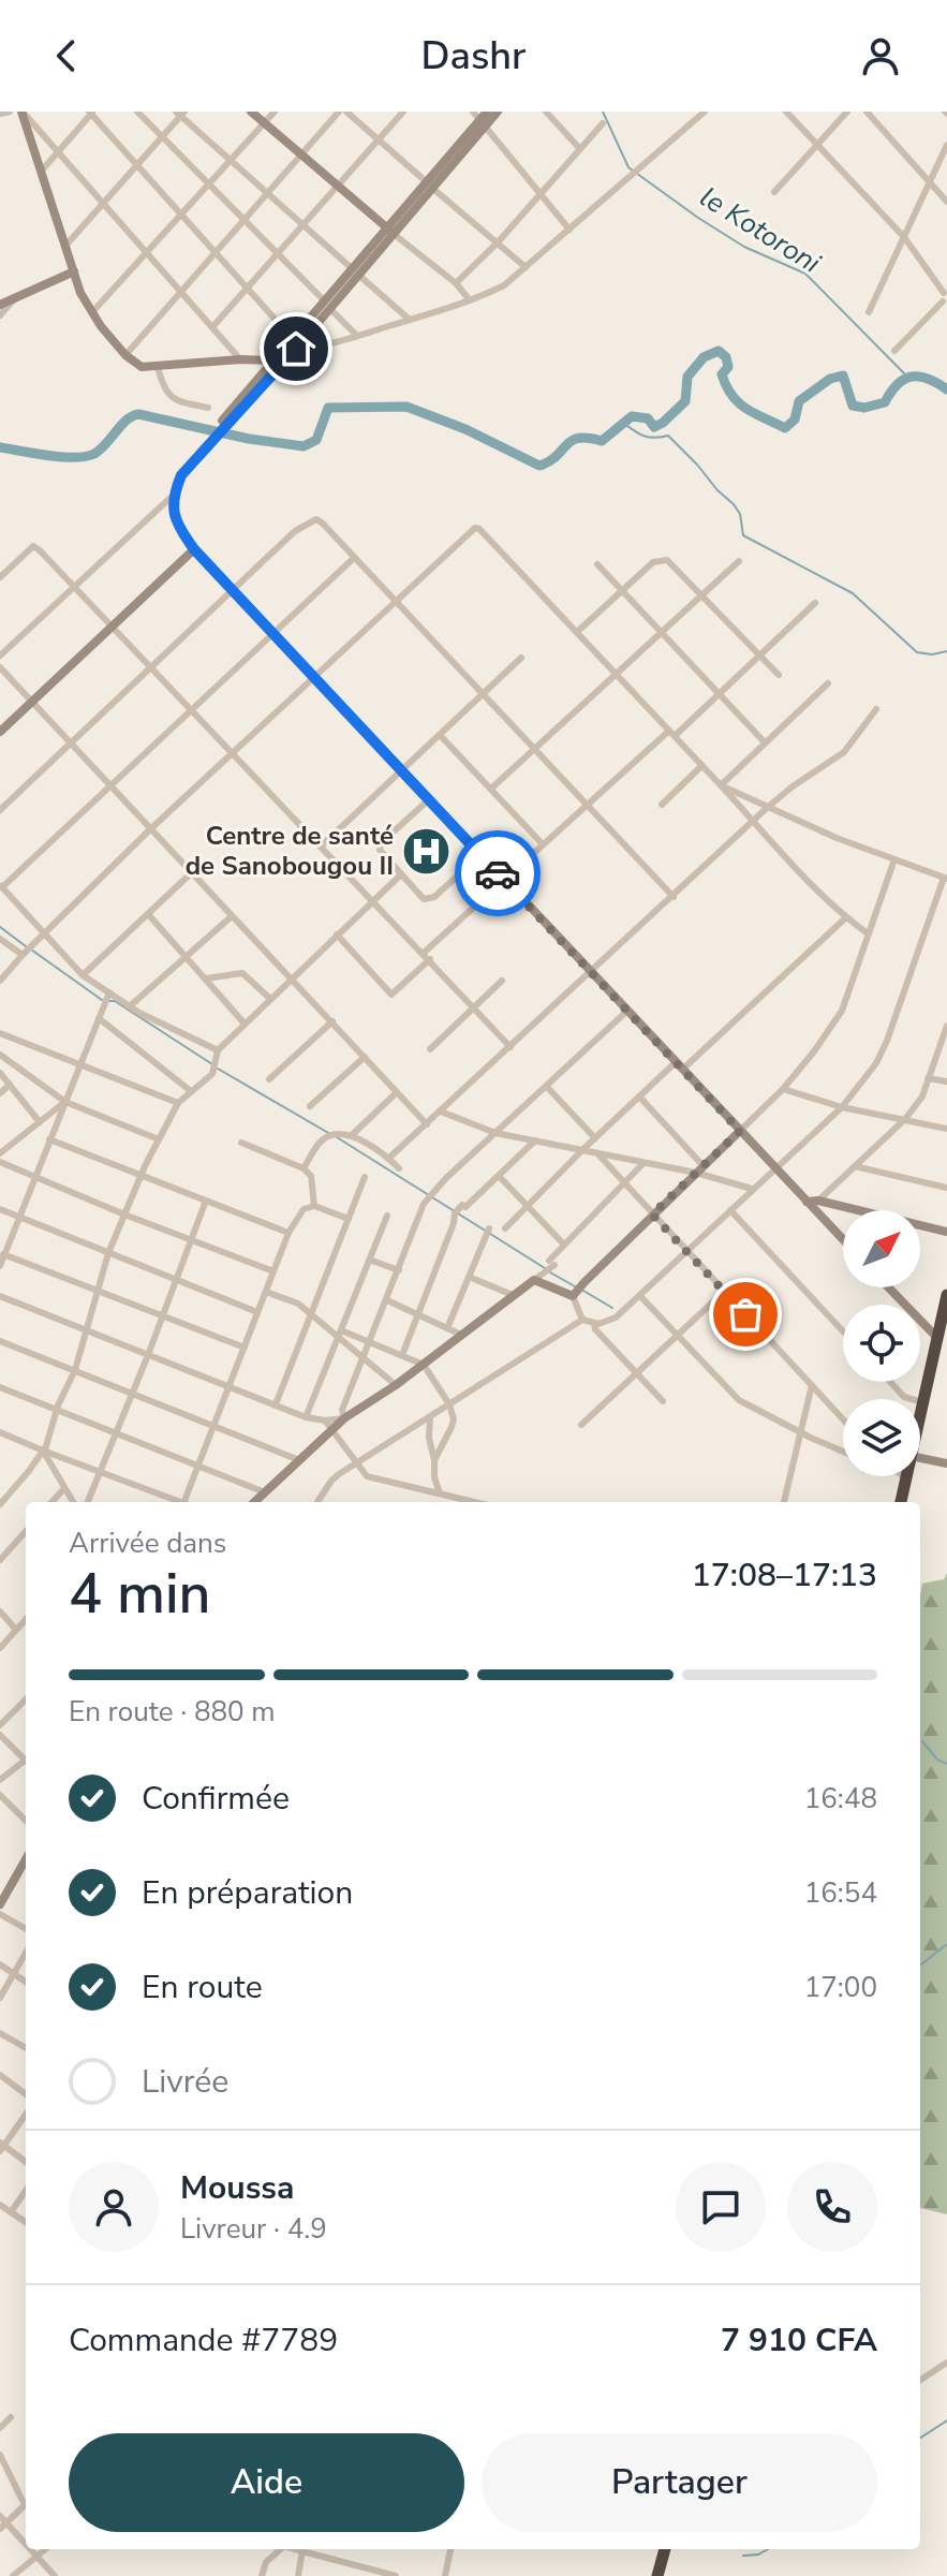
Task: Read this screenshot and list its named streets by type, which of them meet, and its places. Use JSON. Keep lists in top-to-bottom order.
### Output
{
  "water": ["le Kotoroni"],
  "places": {
    "hospital": ["Centre de santé de Sanobougou II"]
  },
  "north": "top right",
  "page": {
    "header": "Dashr",
    "heading": ["4 min", "Arrivée dans", "17:08–17:13"],
    "panel": [
      "Moussa",
      "Livreur · 4.9",
      "Commande #7789",
      "7 910 CFA"
    ],
    "bar": "En route · 880 m",
    "list": [
      ["Confirmée", "16:48"],
      ["En préparation", "16:54"],
      ["En route", "17:00"],
      "Livrée"
    ],
    "buttons": ["Aide", "Partager"]
  }
}
